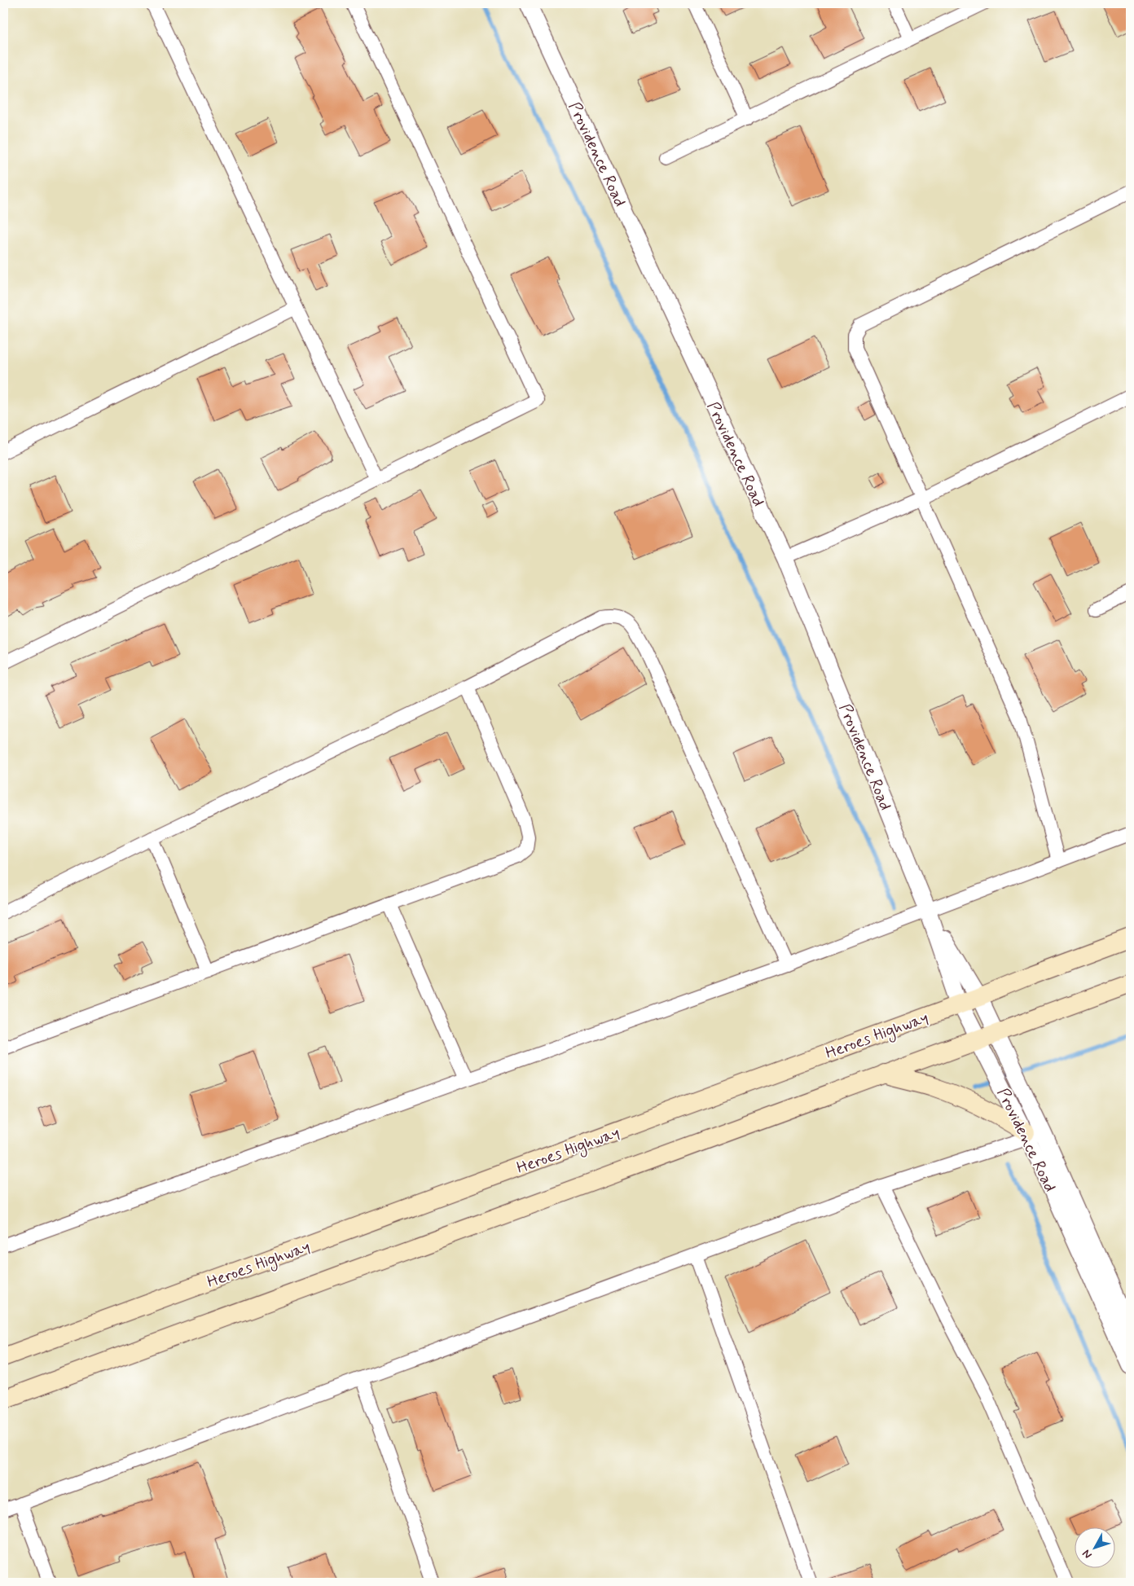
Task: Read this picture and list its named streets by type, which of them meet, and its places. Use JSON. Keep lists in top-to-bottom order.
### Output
{
  "streets": {
    "main road": ["Heroes Highway"],
    "street": ["Providence Road"]
  },
  "crossings": [
    ["Providence Road", "Heroes Highway"]
  ],
  "north": "bottom left"
}
